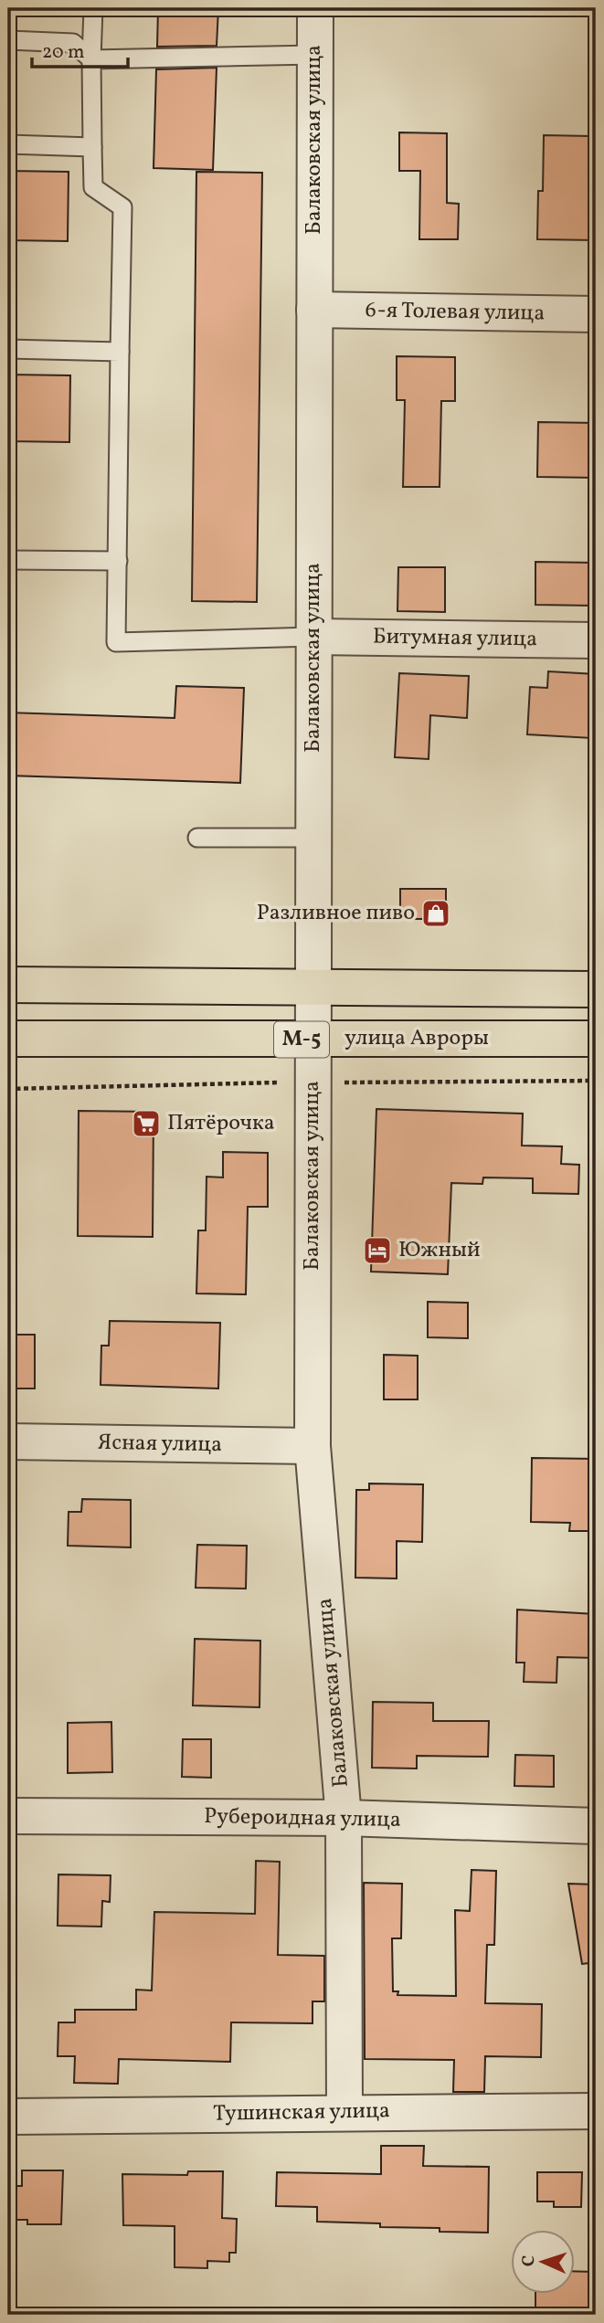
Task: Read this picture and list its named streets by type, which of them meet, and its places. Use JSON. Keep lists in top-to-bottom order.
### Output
{
  "streets": {
    "main road": ["улица Авроры", "М-5"],
    "street": [
      "Балаковская улица",
      "6-я Толевая улица",
      "Битумная улица",
      "Ясная улица",
      "Рубероидная улица",
      "Тушинская улица"
    ]
  },
  "crossings": [
    ["Балаковская улица", "6-я Толевая улица"],
    ["Балаковская улица", "Битумная улица"],
    ["Балаковская улица", "улица Авроры"],
    ["Балаковская улица", "Ясная улица"],
    ["Балаковская улица", "Рубероидная улица"],
    ["Балаковская улица", "Тушинская улица"]
  ],
  "places": {
    "shop": ["Разливное пиво"],
    "supermarket": ["Пятёрочка"],
    "hotel": ["Южный"]
  },
  "scale_bar": "20 m",
  "north": "left"
}
